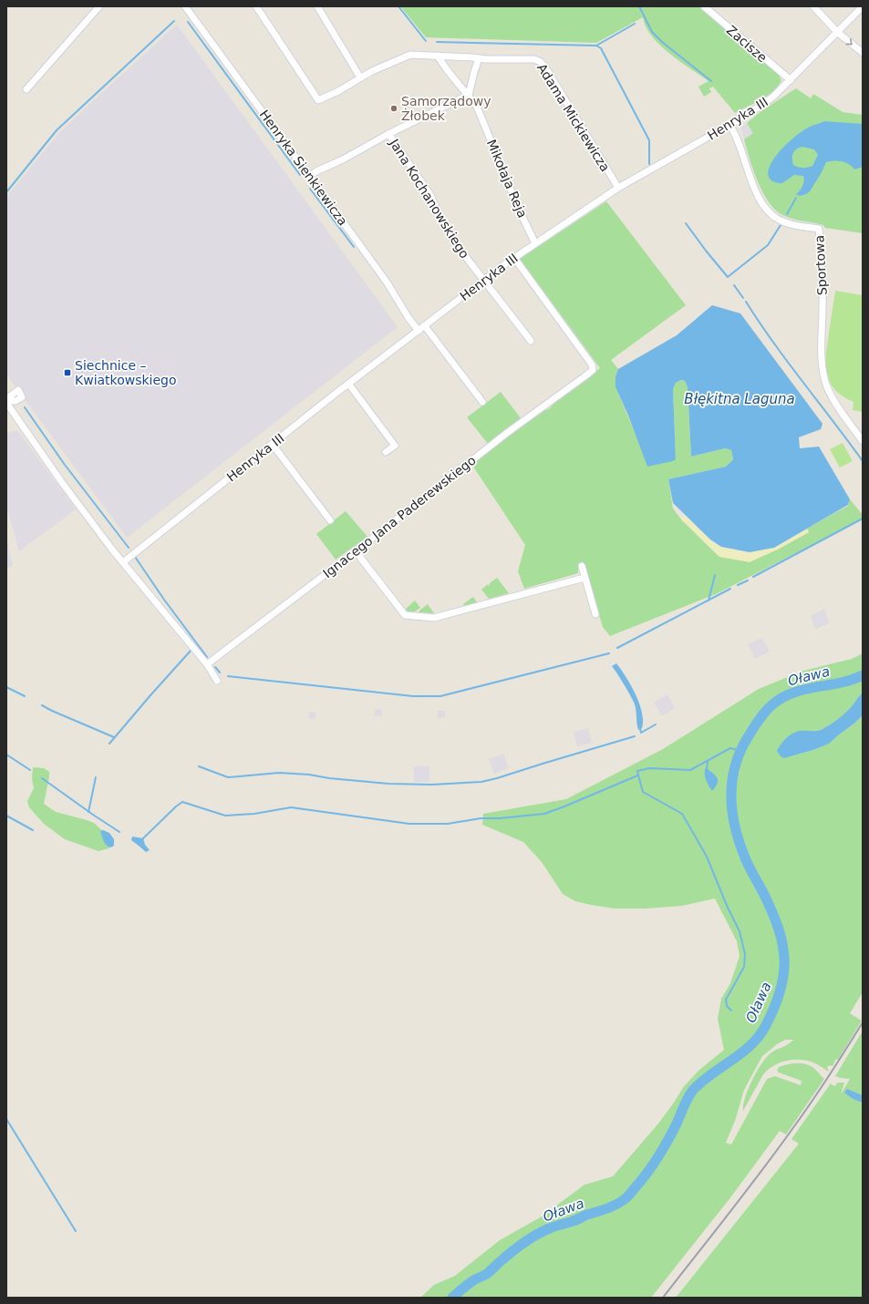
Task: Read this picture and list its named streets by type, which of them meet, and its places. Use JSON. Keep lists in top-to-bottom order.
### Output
{
  "streets": {
    "street": [
      "Zacisze",
      "Adama Mickiewicza",
      "Henryka III",
      "Henryka Sienkiewicza",
      "Mikołaja Reja",
      "Jana Kochanowskiego",
      "Sportowa",
      "Ignacego Jana Paderewskiego"
    ]
  },
  "crossings": [
    ["Zacisze", "Henryka III"],
    ["Adama Mickiewicza", "Henryka III"],
    ["Adama Mickiewicza", "Mikołaja Reja"],
    ["Henryka III", "Henryka Sienkiewicza"],
    ["Henryka III", "Mikołaja Reja"],
    ["Henryka III", "Jana Kochanowskiego"],
    ["Henryka III", "Sportowa"],
    ["Henryka III", "Ignacego Jana Paderewskiego"]
  ],
  "water": ["Błękitna Laguna", "Oława"],
  "places": {
    "other": ["Samorządowy Żłobek"],
    "transit": ["Siechnice – Kwiatkowskiego"]
  }
}
